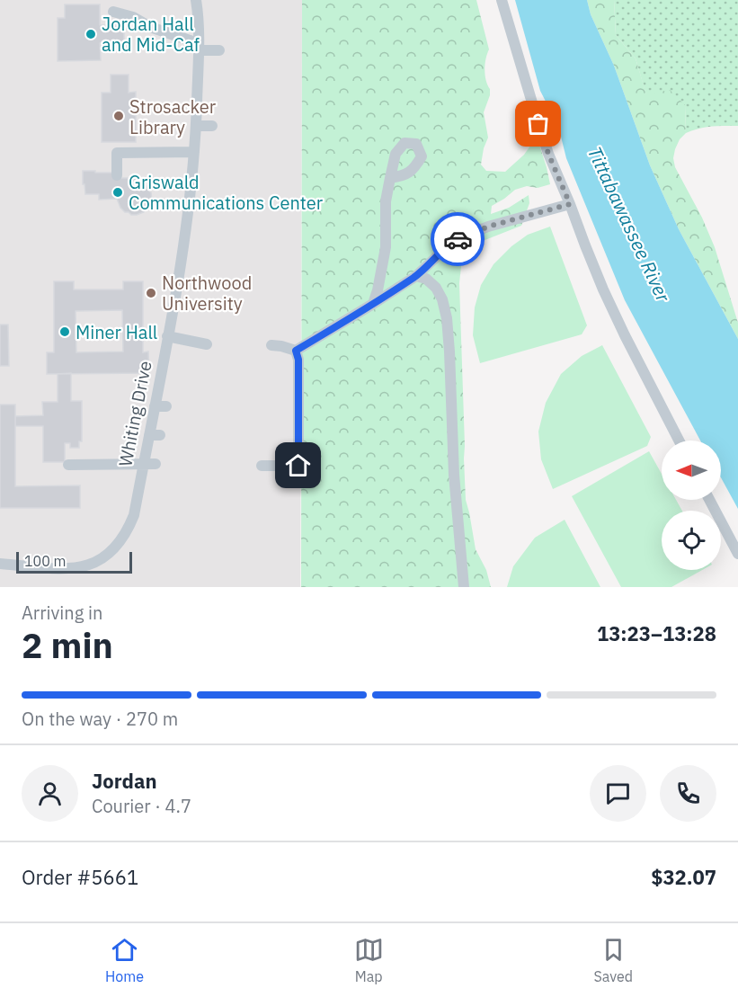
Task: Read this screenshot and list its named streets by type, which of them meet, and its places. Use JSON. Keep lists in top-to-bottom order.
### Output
{
  "streets": {
    "street": ["Whiting Drive"]
  },
  "water": ["Tittabawassee River"],
  "places": [
    "Jordan Hall and Mid-Caf",
    "Strosacker Library",
    "Griswald Communications Center",
    "Northwood University",
    "Miner Hall"
  ],
  "scale_bar": "100 m",
  "north": "left",
  "page": {
    "scale": "100 m",
    "heading": ["2 min", "Arriving in", "13:23–13:28"],
    "panel": [
      "Jordan",
      "Courier · 4.7",
      "Order #5661",
      "$32.07"
    ],
    "bar": "On the way · 270 m",
    "tabs": ["Home", "Map", "Saved"]
  }
}
